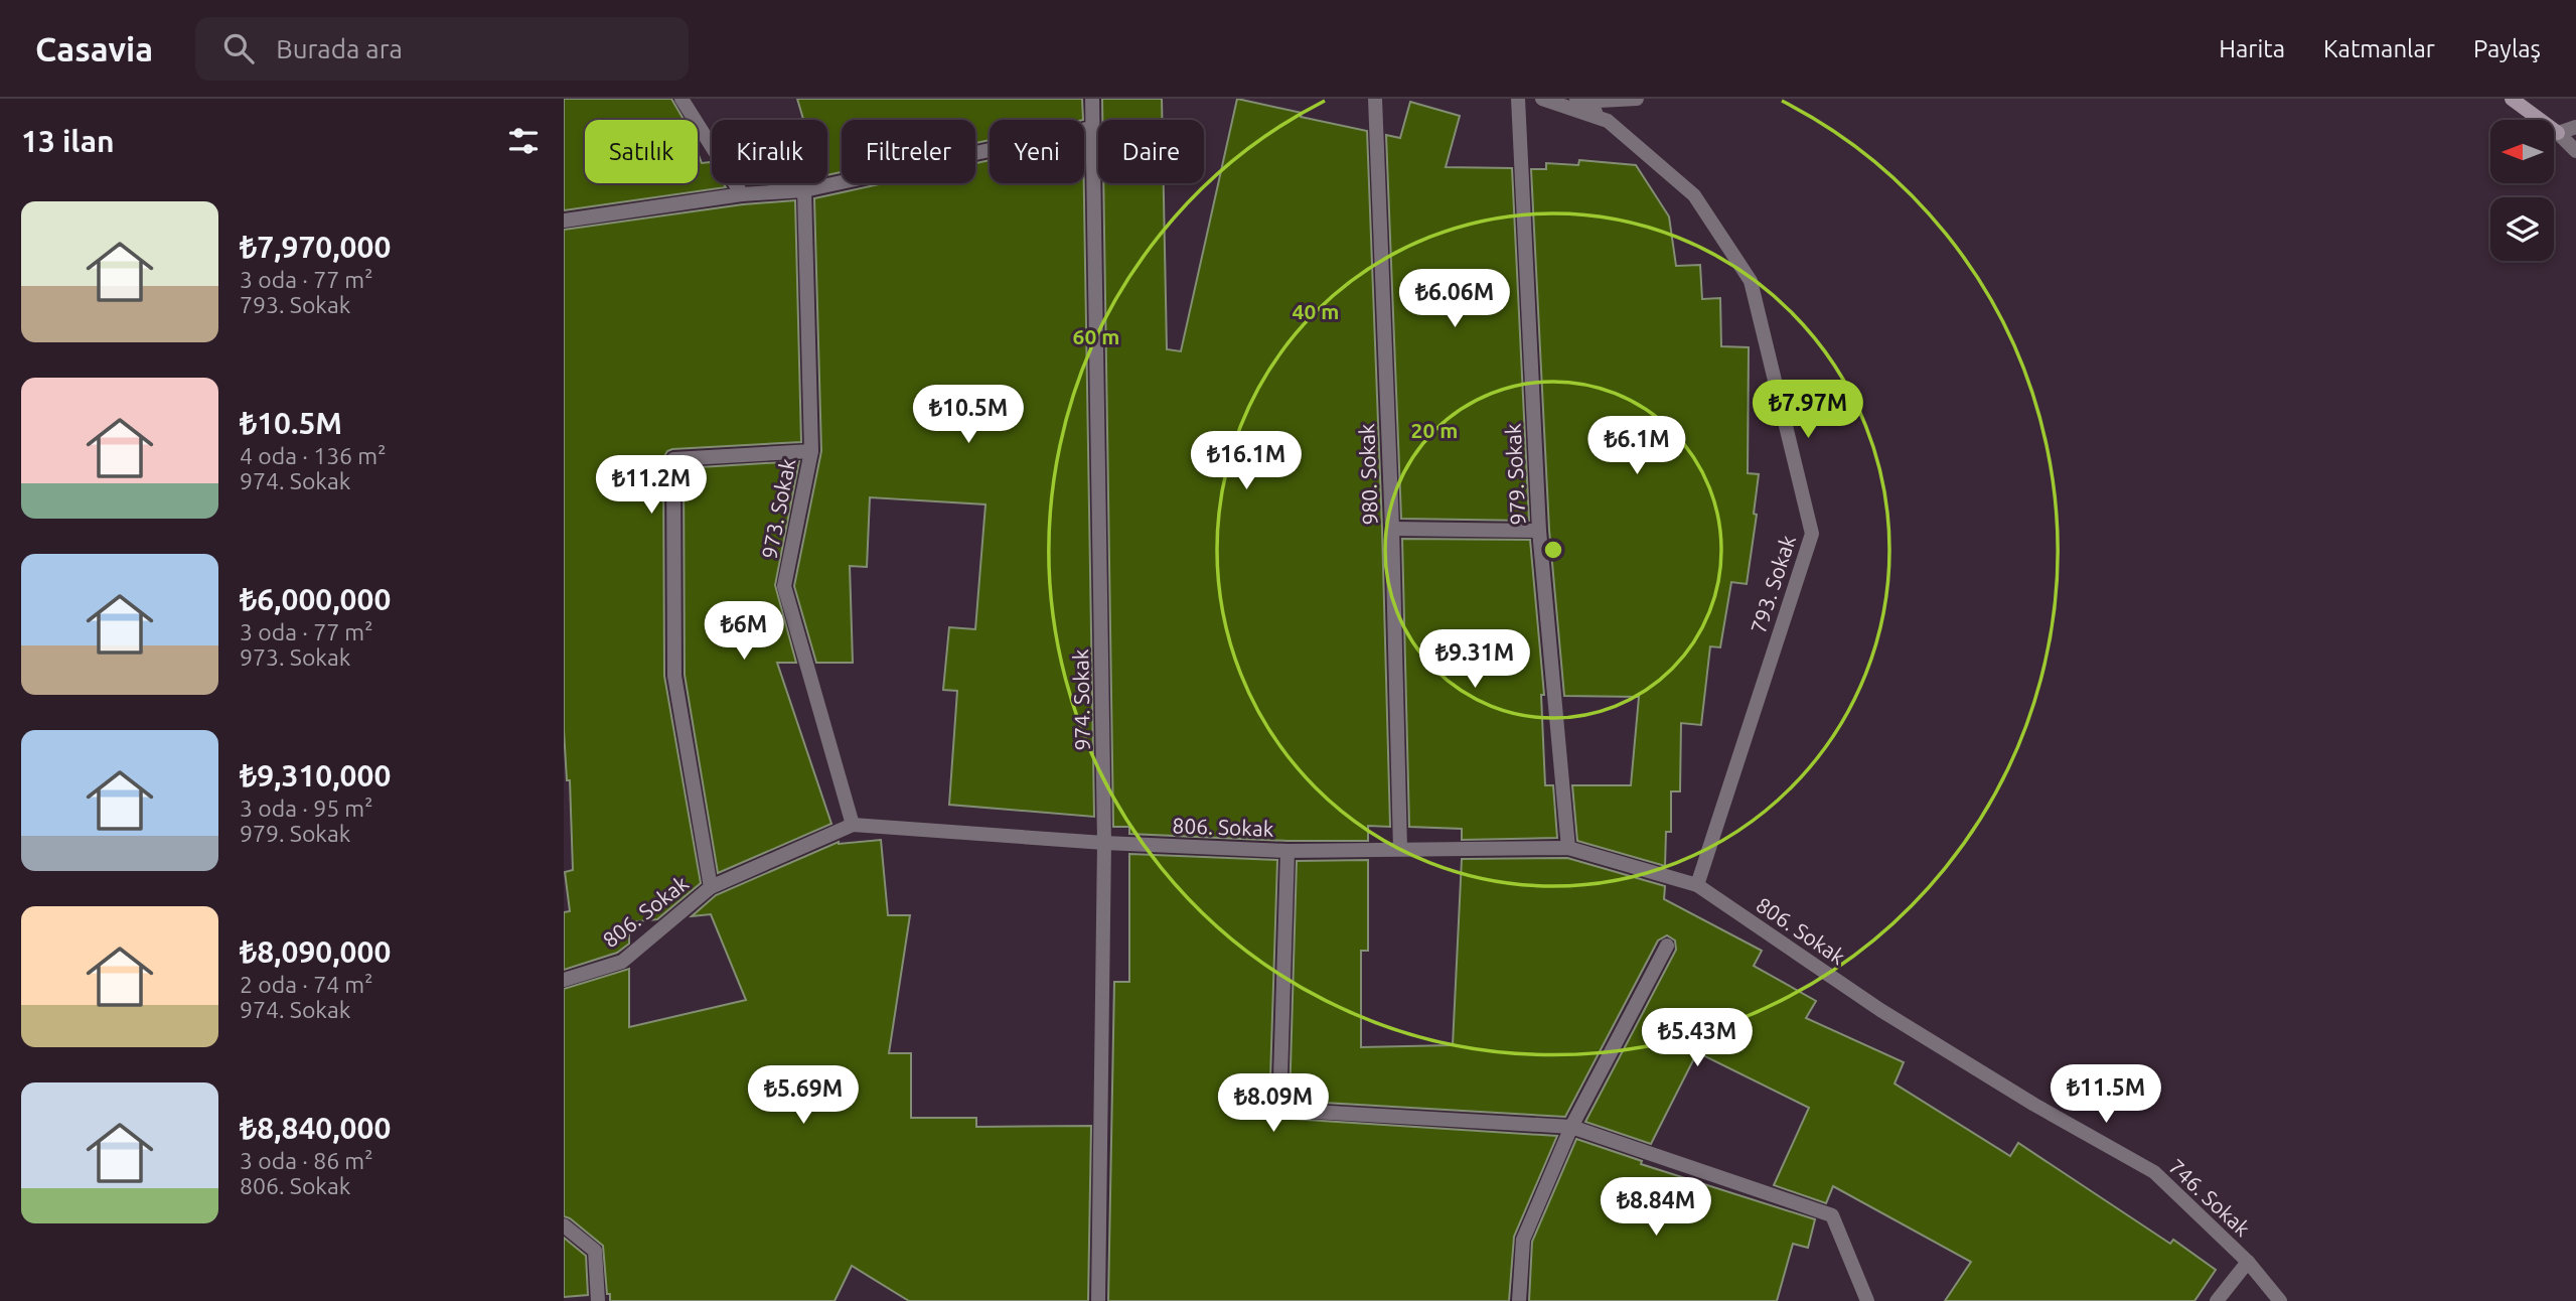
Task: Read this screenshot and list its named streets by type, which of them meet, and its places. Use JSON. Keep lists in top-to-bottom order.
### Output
{
  "streets": {
    "street": [
      "980. Sokak",
      "979. Sokak",
      "973. Sokak",
      "793. Sokak",
      "974. Sokak",
      "806. Sokak",
      "746. Sokak"
    ]
  },
  "crossings": [
    ["980. Sokak", "806. Sokak"],
    ["979. Sokak", "806. Sokak"],
    ["973. Sokak", "806. Sokak"],
    ["793. Sokak", "806. Sokak"],
    ["974. Sokak", "806. Sokak"],
    ["806. Sokak", "746. Sokak"]
  ],
  "north": "left",
  "page": {
    "header": "Casavia",
    "search": "Burada ara",
    "nav": ["Harita", "Katmanlar", "Paylaş"],
    "heading": "13 ilan",
    "chip": [
      "Satılık",
      "Kiralık",
      "Filtreler",
      "Yeni",
      "Daire"
    ],
    "list": [
      {
        "name": "₺7,970,000",
        "note": "3 oda · 77 m² · 793. Sokak"
      },
      {
        "name": "₺10.5M",
        "note": "4 oda · 136 m² · 974. Sokak"
      },
      {
        "name": "₺6,000,000",
        "note": "3 oda · 77 m² · 973. Sokak"
      },
      {
        "name": "₺9,310,000",
        "note": "3 oda · 95 m² · 979. Sokak"
      },
      {
        "name": "₺8,090,000",
        "note": "2 oda · 74 m² · 974. Sokak"
      },
      {
        "name": "₺8,840,000",
        "note": "3 oda · 86 m² · 806. Sokak"
      }
    ],
    "price": [
      "₺6.06M",
      "₺7.97M",
      "₺10.5M",
      "₺6.1M",
      "₺16.1M",
      "₺11.2M",
      "₺6M",
      "₺9.31M",
      "₺5.43M",
      "₺11.5M",
      "₺5.69M",
      "₺8.09M",
      "₺8.84M"
    ]
  },
  "rings": ["40 m", "60 m", "20 m"]
}
